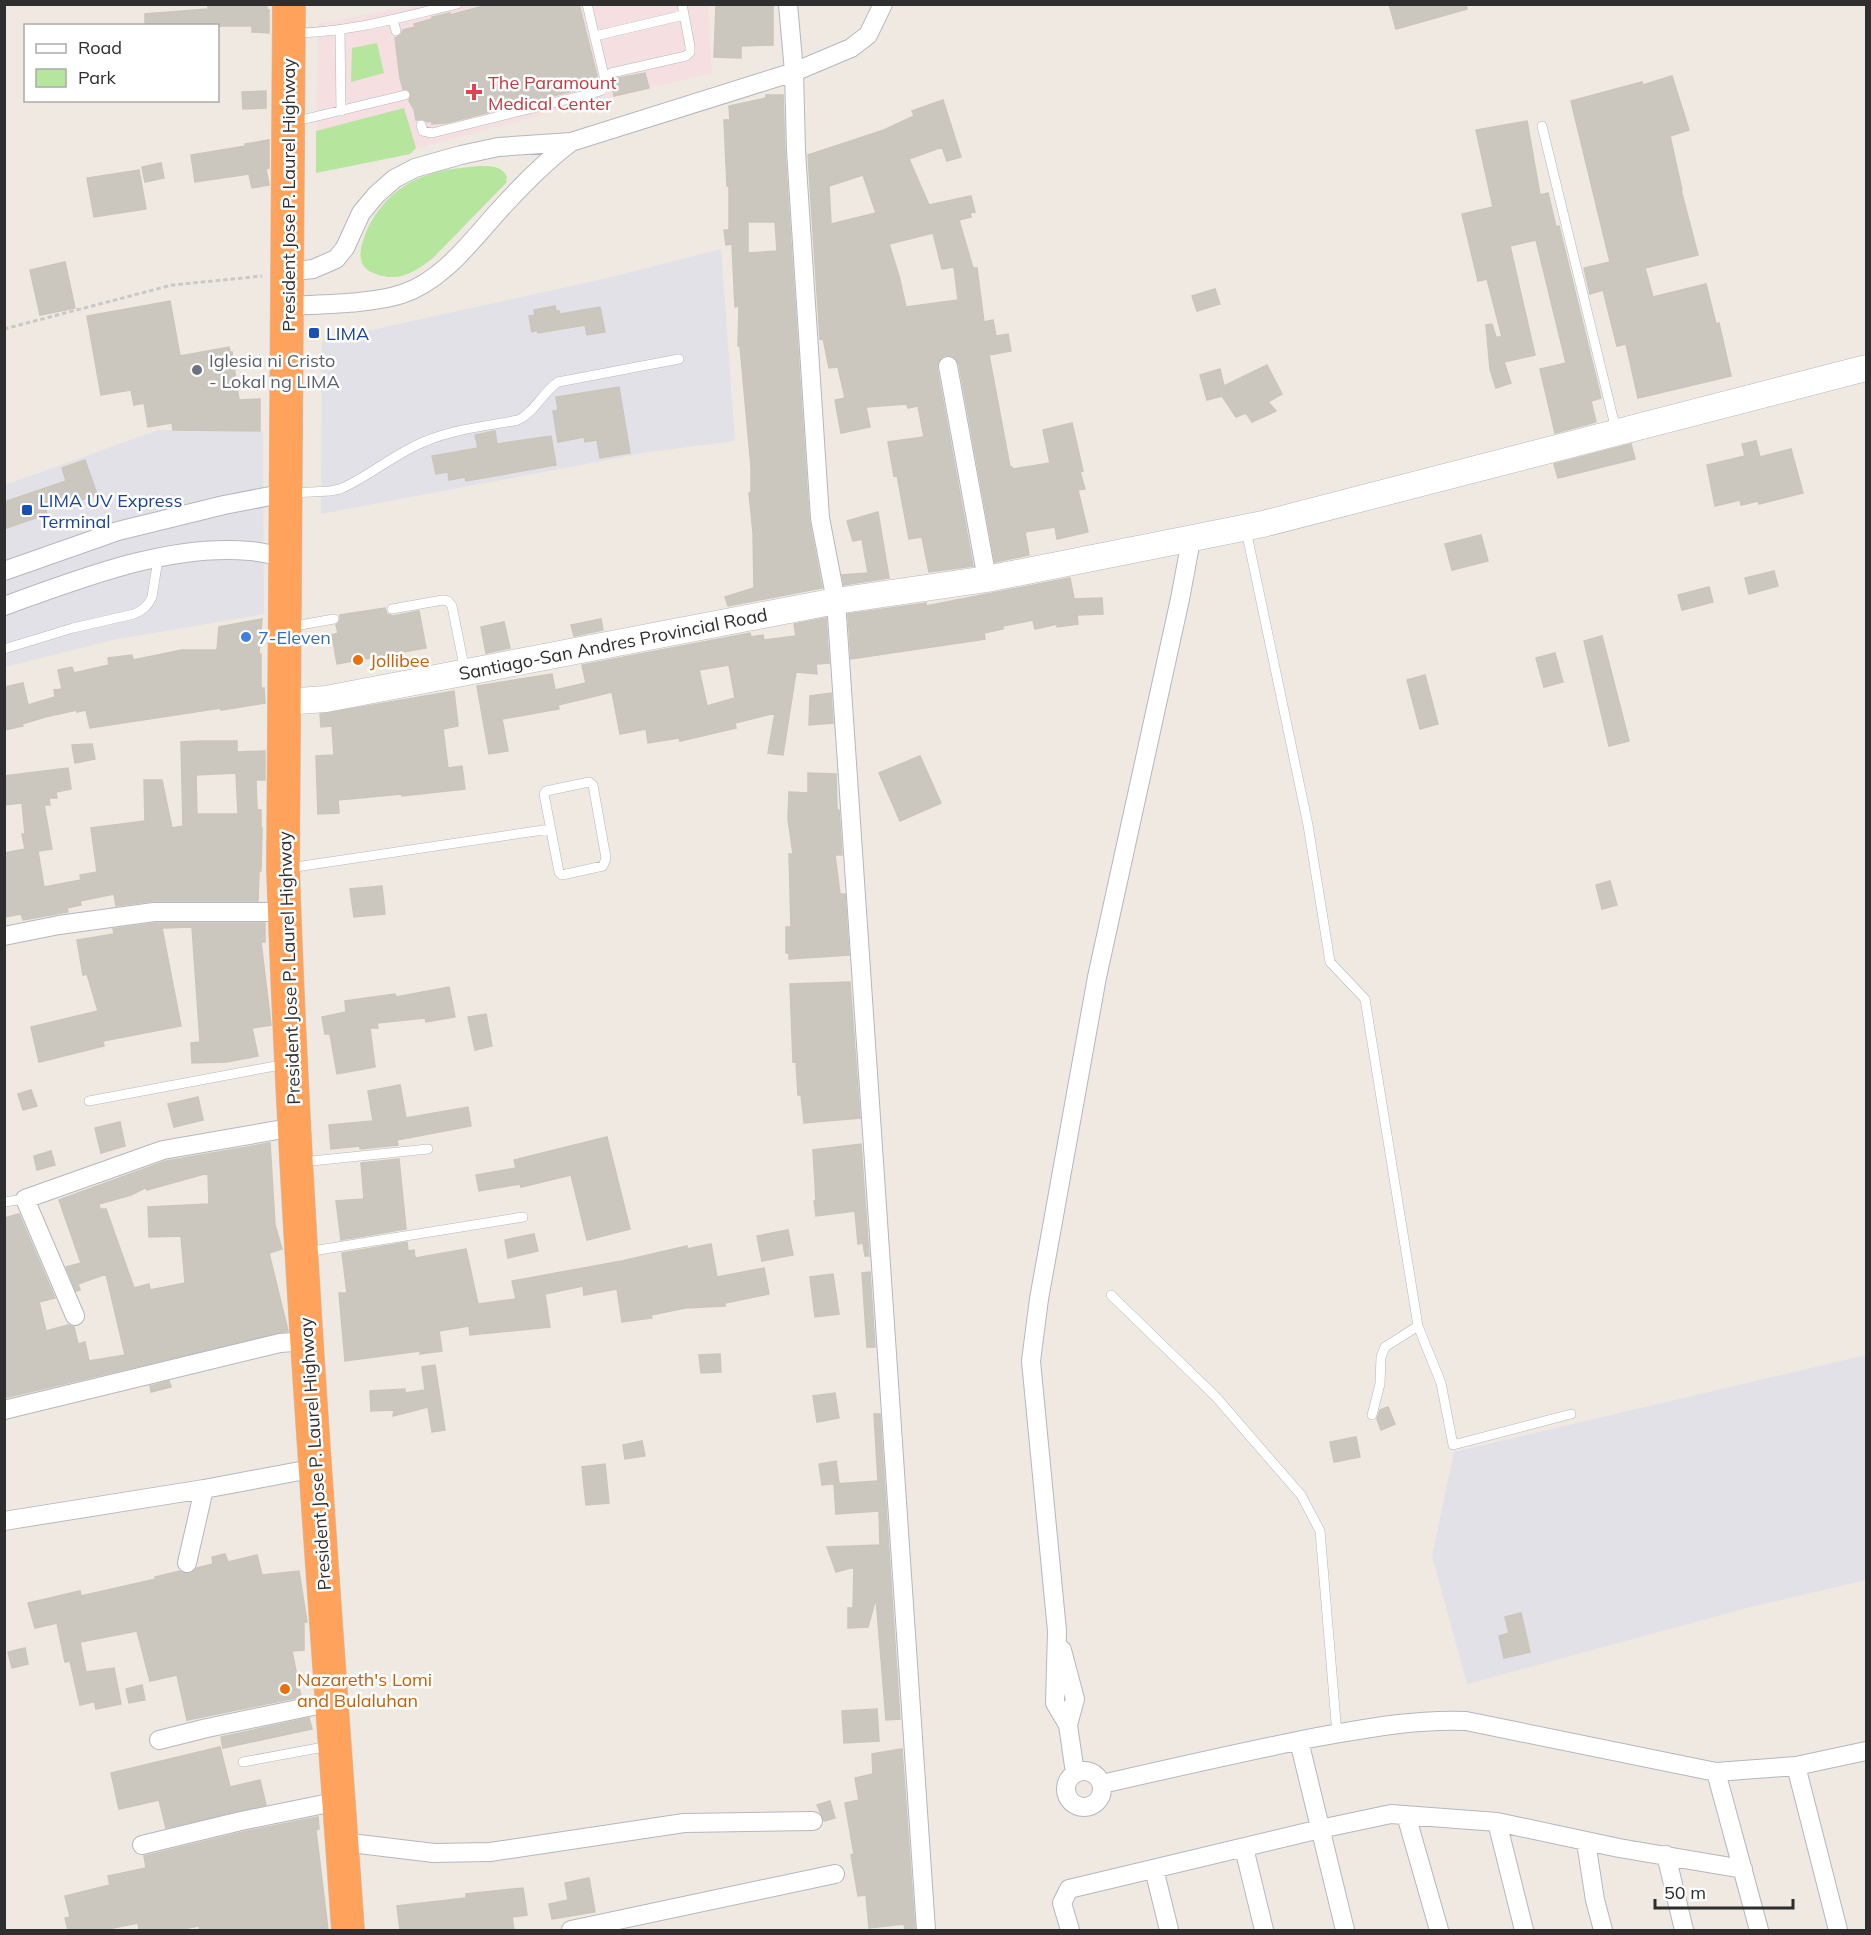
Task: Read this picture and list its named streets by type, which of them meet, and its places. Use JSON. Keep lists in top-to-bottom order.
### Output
{
  "streets": {
    "highway": ["President Jose P. Laurel Highway"],
    "street": ["Santiago-San Andres Provincial Road"]
  },
  "crossings": [
    ["President Jose P. Laurel Highway", "Santiago-San Andres Provincial Road"]
  ],
  "places": {
    "health": ["The Paramount Medical Center"],
    "transit": ["LIMA", "LIMA UV Express Terminal"],
    "other": [
      "Iglesia ni Cristo - Lokal ng LIMA",
      "7-Eleven",
      "Jollibee",
      "Nazareth's Lomi and Bulaluhan"
    ]
  },
  "legend": ["Road", "Park"],
  "scale_bar": "50 m"
}
